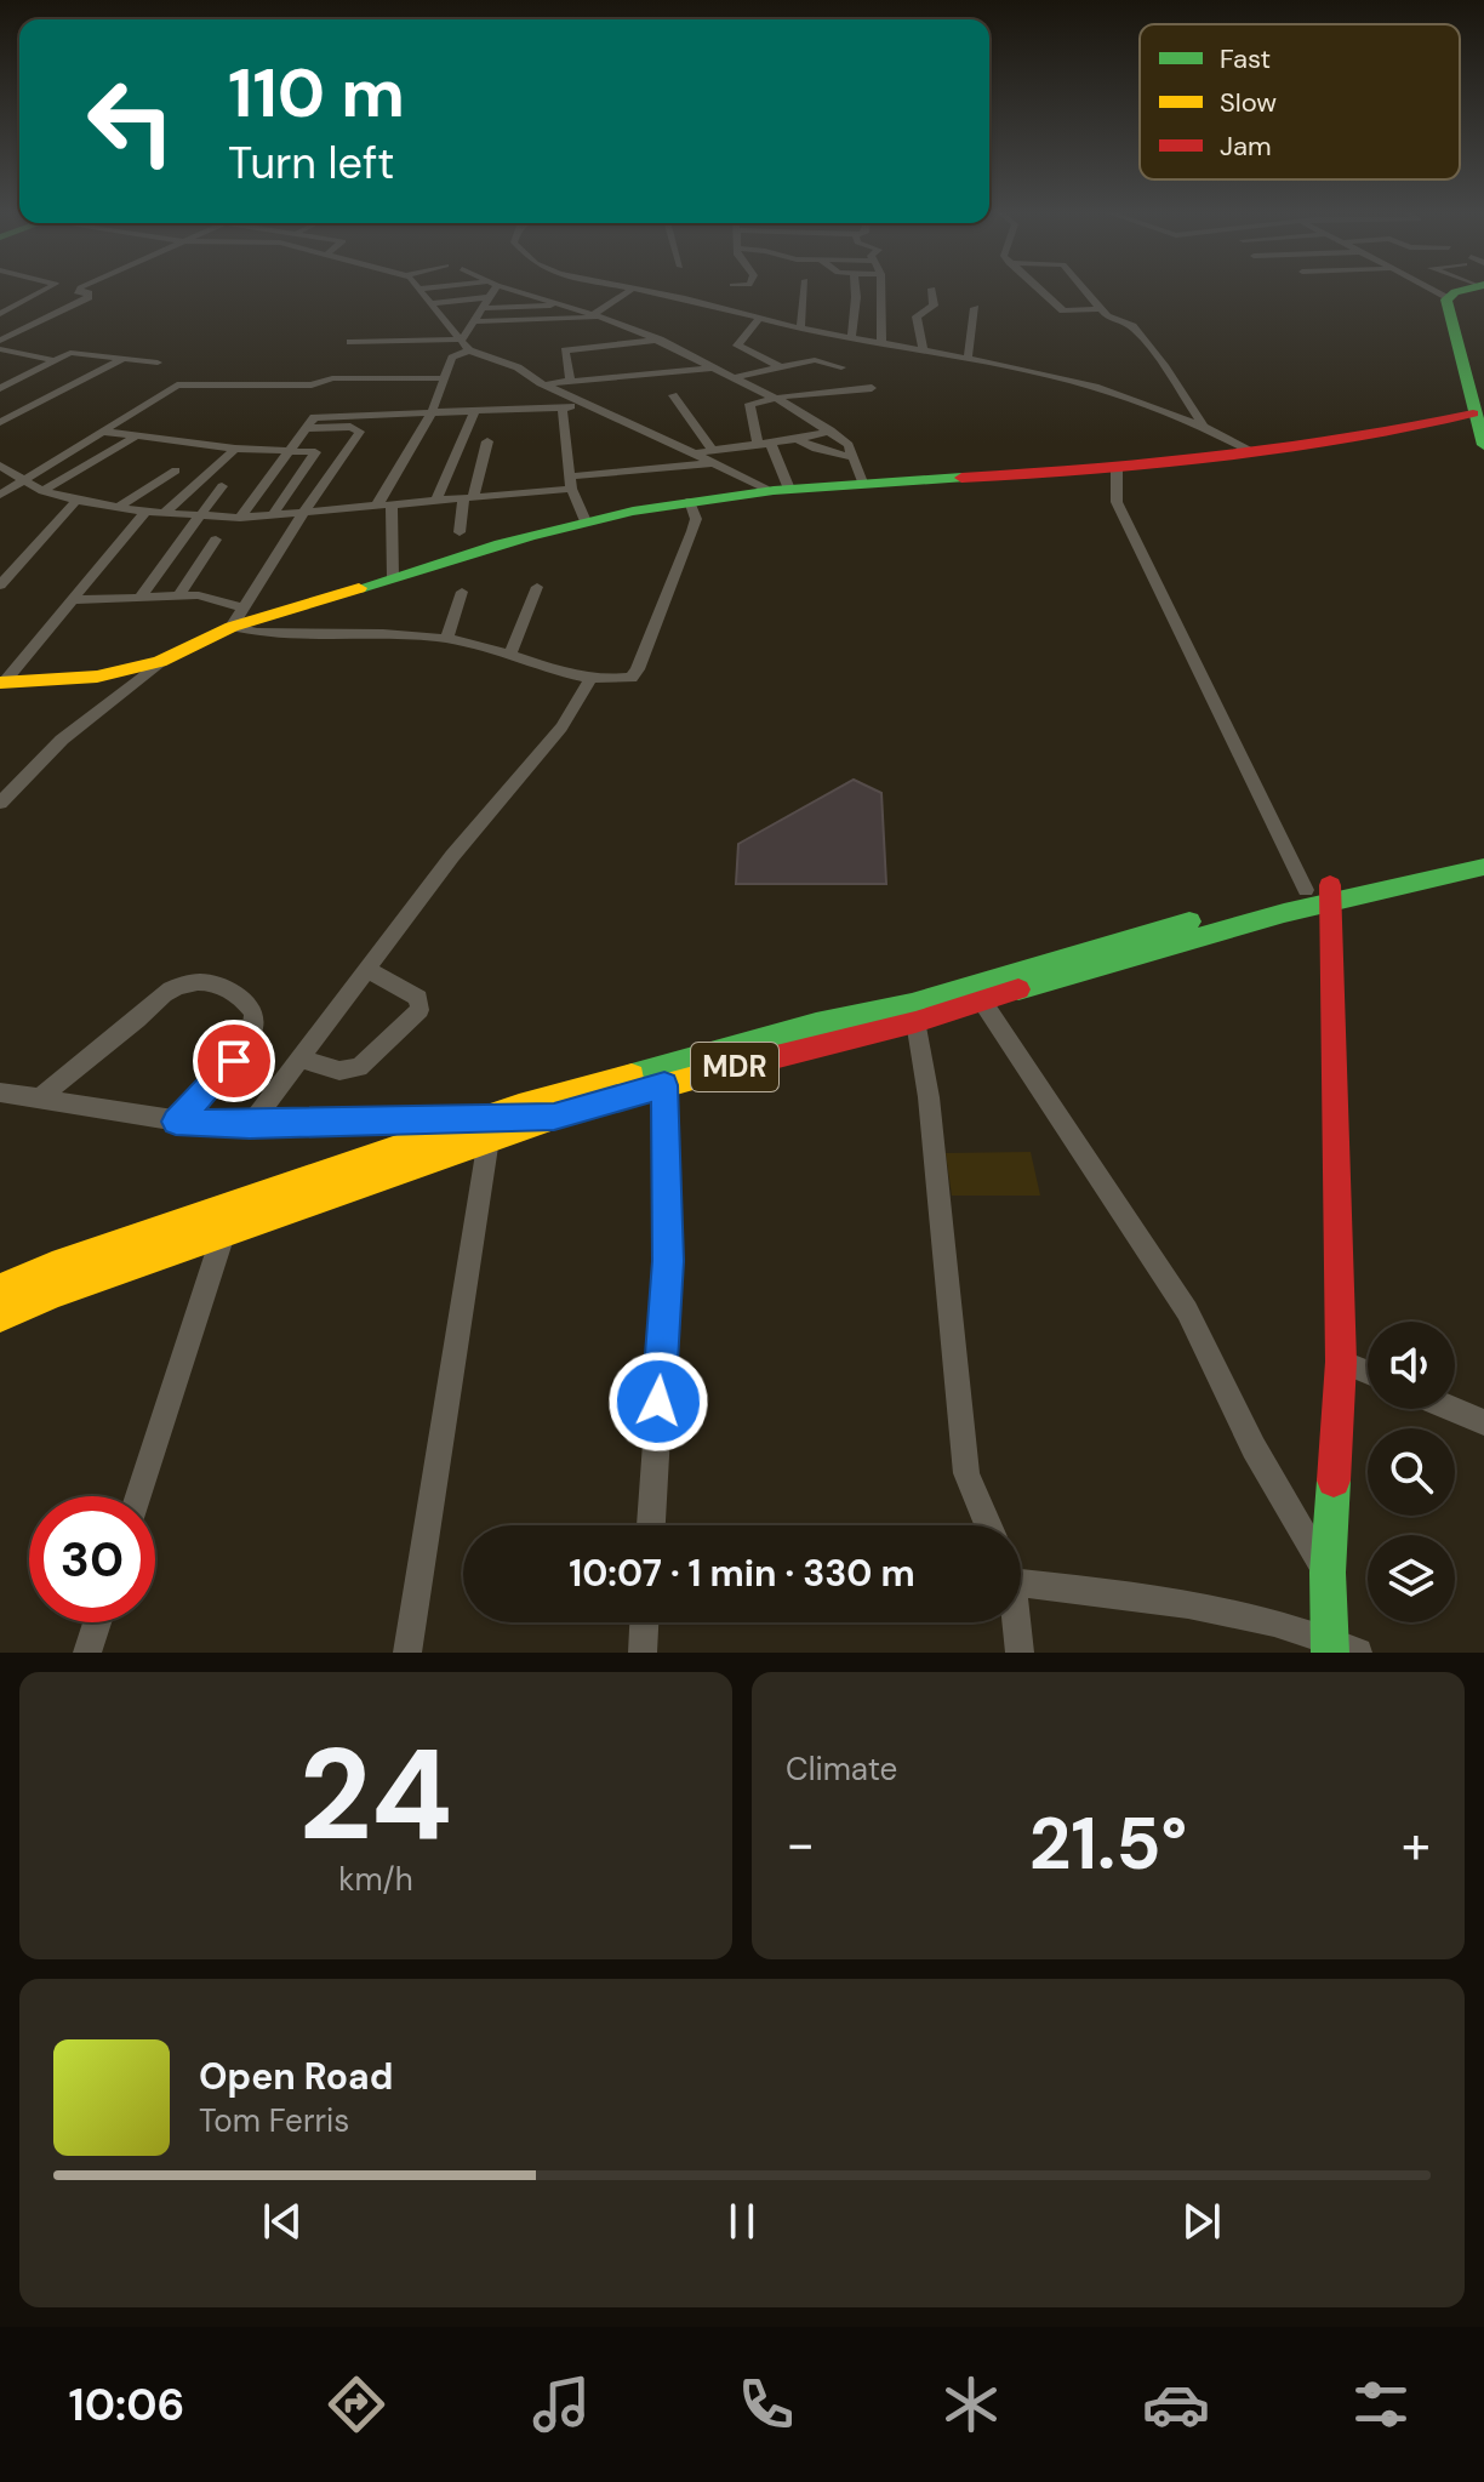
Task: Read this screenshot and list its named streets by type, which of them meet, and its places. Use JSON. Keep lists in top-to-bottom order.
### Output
{
  "streets": {
    "main road": ["MDR"]
  },
  "legend": ["Fast", "Slow", "Jam"],
  "page": {
    "turn": ["110 m", "Turn left"],
    "limit": "30",
    "trip": "10:07 · 1 min · 330 m",
    "tile": [
      ["24", "km/h"],
      "Climate"
    ],
    "heat": ["−", "21.5°", "+"],
    "song": ["Open Road", "Tom Ferris"],
    "tabs": "10:06"
  }
}
